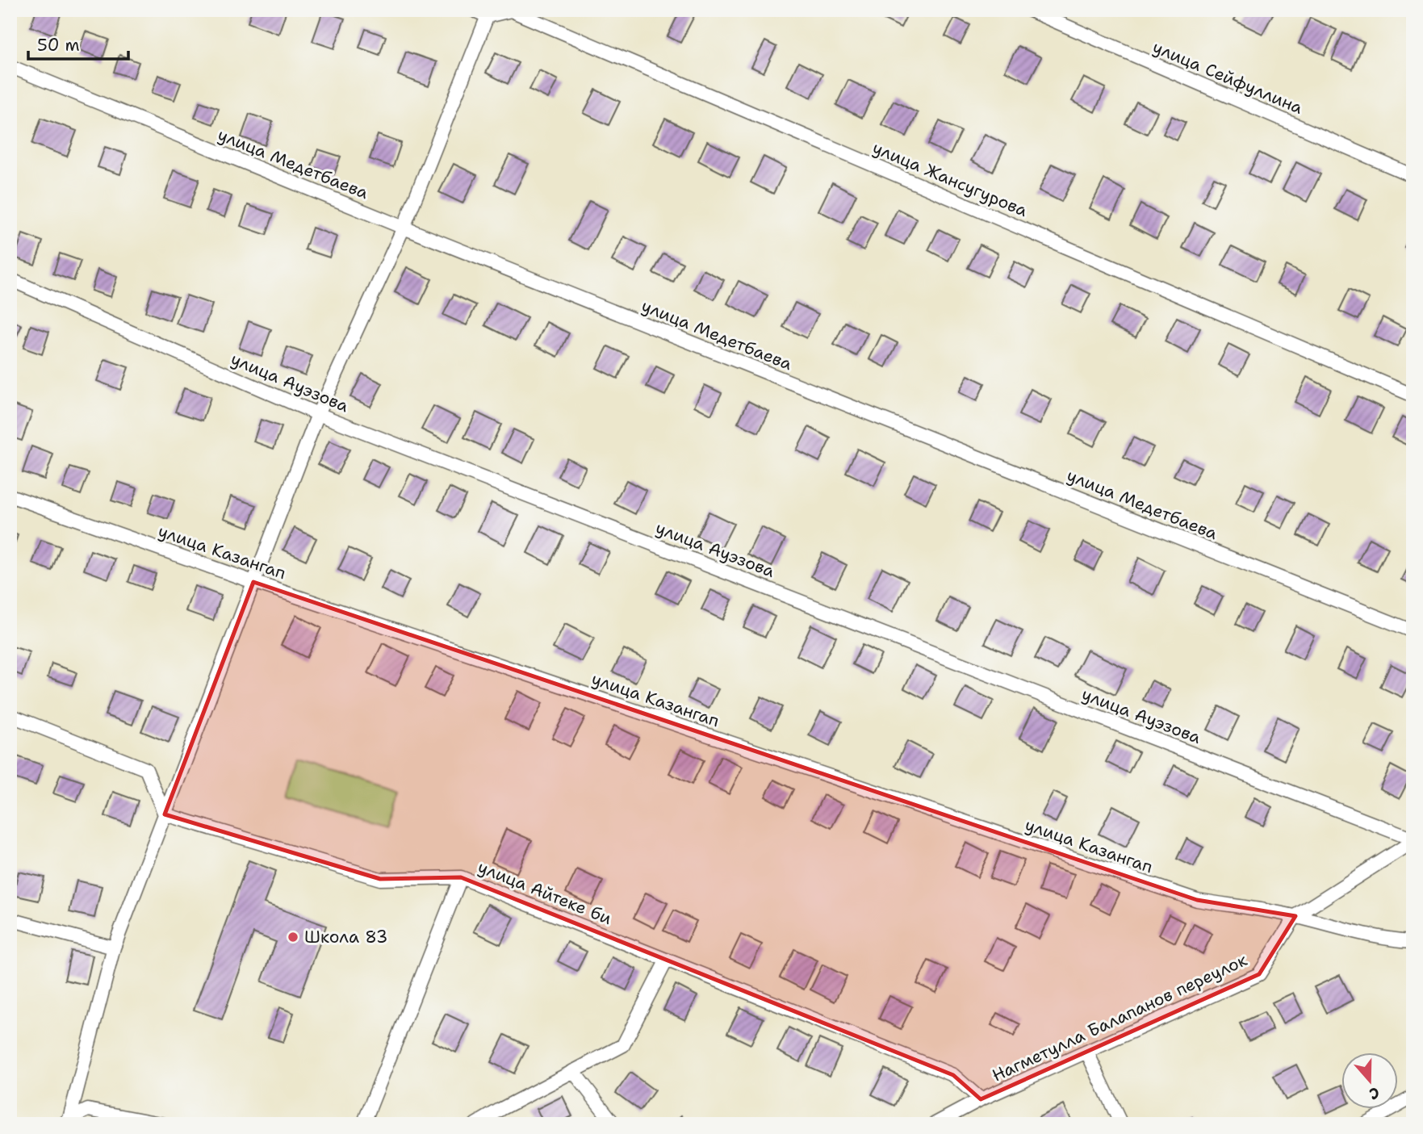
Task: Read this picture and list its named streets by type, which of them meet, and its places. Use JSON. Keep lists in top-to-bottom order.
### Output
{
  "streets": {
    "street": [
      "улица Сейфуллина",
      "улица Медетбаева",
      "улица Жансугурова",
      "улица Ауэзова",
      "улица Казангап",
      "улица Айтеке би",
      "Нагметулла Балапанов переулок"
    ]
  },
  "crossings": [
    ["улица Казангап", "Нагметулла Балапанов переулок"],
    ["улица Айтеке би", "Нагметулла Балапанов переулок"]
  ],
  "places": ["Школа 83"],
  "scale_bar": "50 m",
  "north": "bottom"
}
